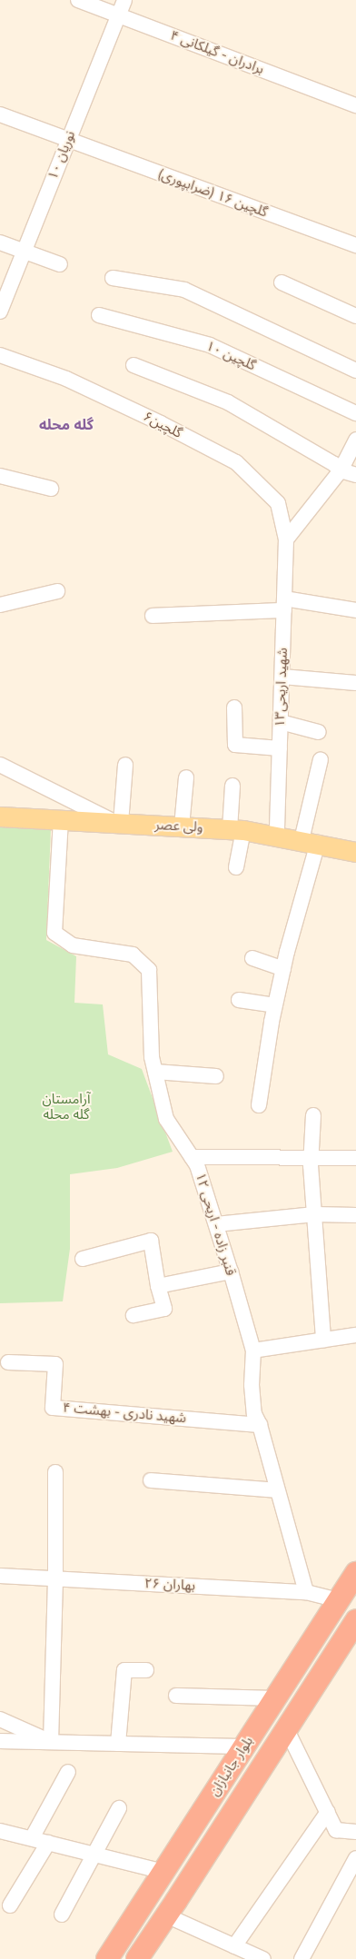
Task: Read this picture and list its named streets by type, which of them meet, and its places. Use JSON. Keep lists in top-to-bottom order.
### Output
{
  "streets": {
    "highway": ["بلوار جانبازان"],
    "main road": ["ولی عصر"],
    "street": [
      "برادران - گیلکانی ۴",
      "نوریان ۱۰",
      "گلچین ۱۶ (ضرابپوری)",
      "گلچین ۱۰",
      "گلچین۶",
      "شهید اریحی۱۳",
      "قنبر زاده - اریحی ۱۲",
      "شهید نادری - بهشت ۴",
      "بهاران ۲۶"
    ]
  },
  "crossings": [
    ["برادران - گیلکانی ۴", "نوریان ۱۰"],
    ["نوریان ۱۰", "گلچین ۱۶ (ضرابپوری)"],
    ["گلچین۶", "شهید اریحی۱۳"],
    ["شهید اریحی۱۳", "ولی عصر"],
    ["ولی عصر", "قنبر زاده - اریحی ۱۲"],
    ["قنبر زاده - اریحی ۱۲", "شهید نادری - بهشت ۴"],
    ["قنبر زاده - اریحی ۱۲", "بهاران ۲۶"],
    ["بهاران ۲۶", "بلوار جانبازان"]
  ],
  "districts": ["گله محله"],
  "parks": ["آرامستان گله محله"]
}
